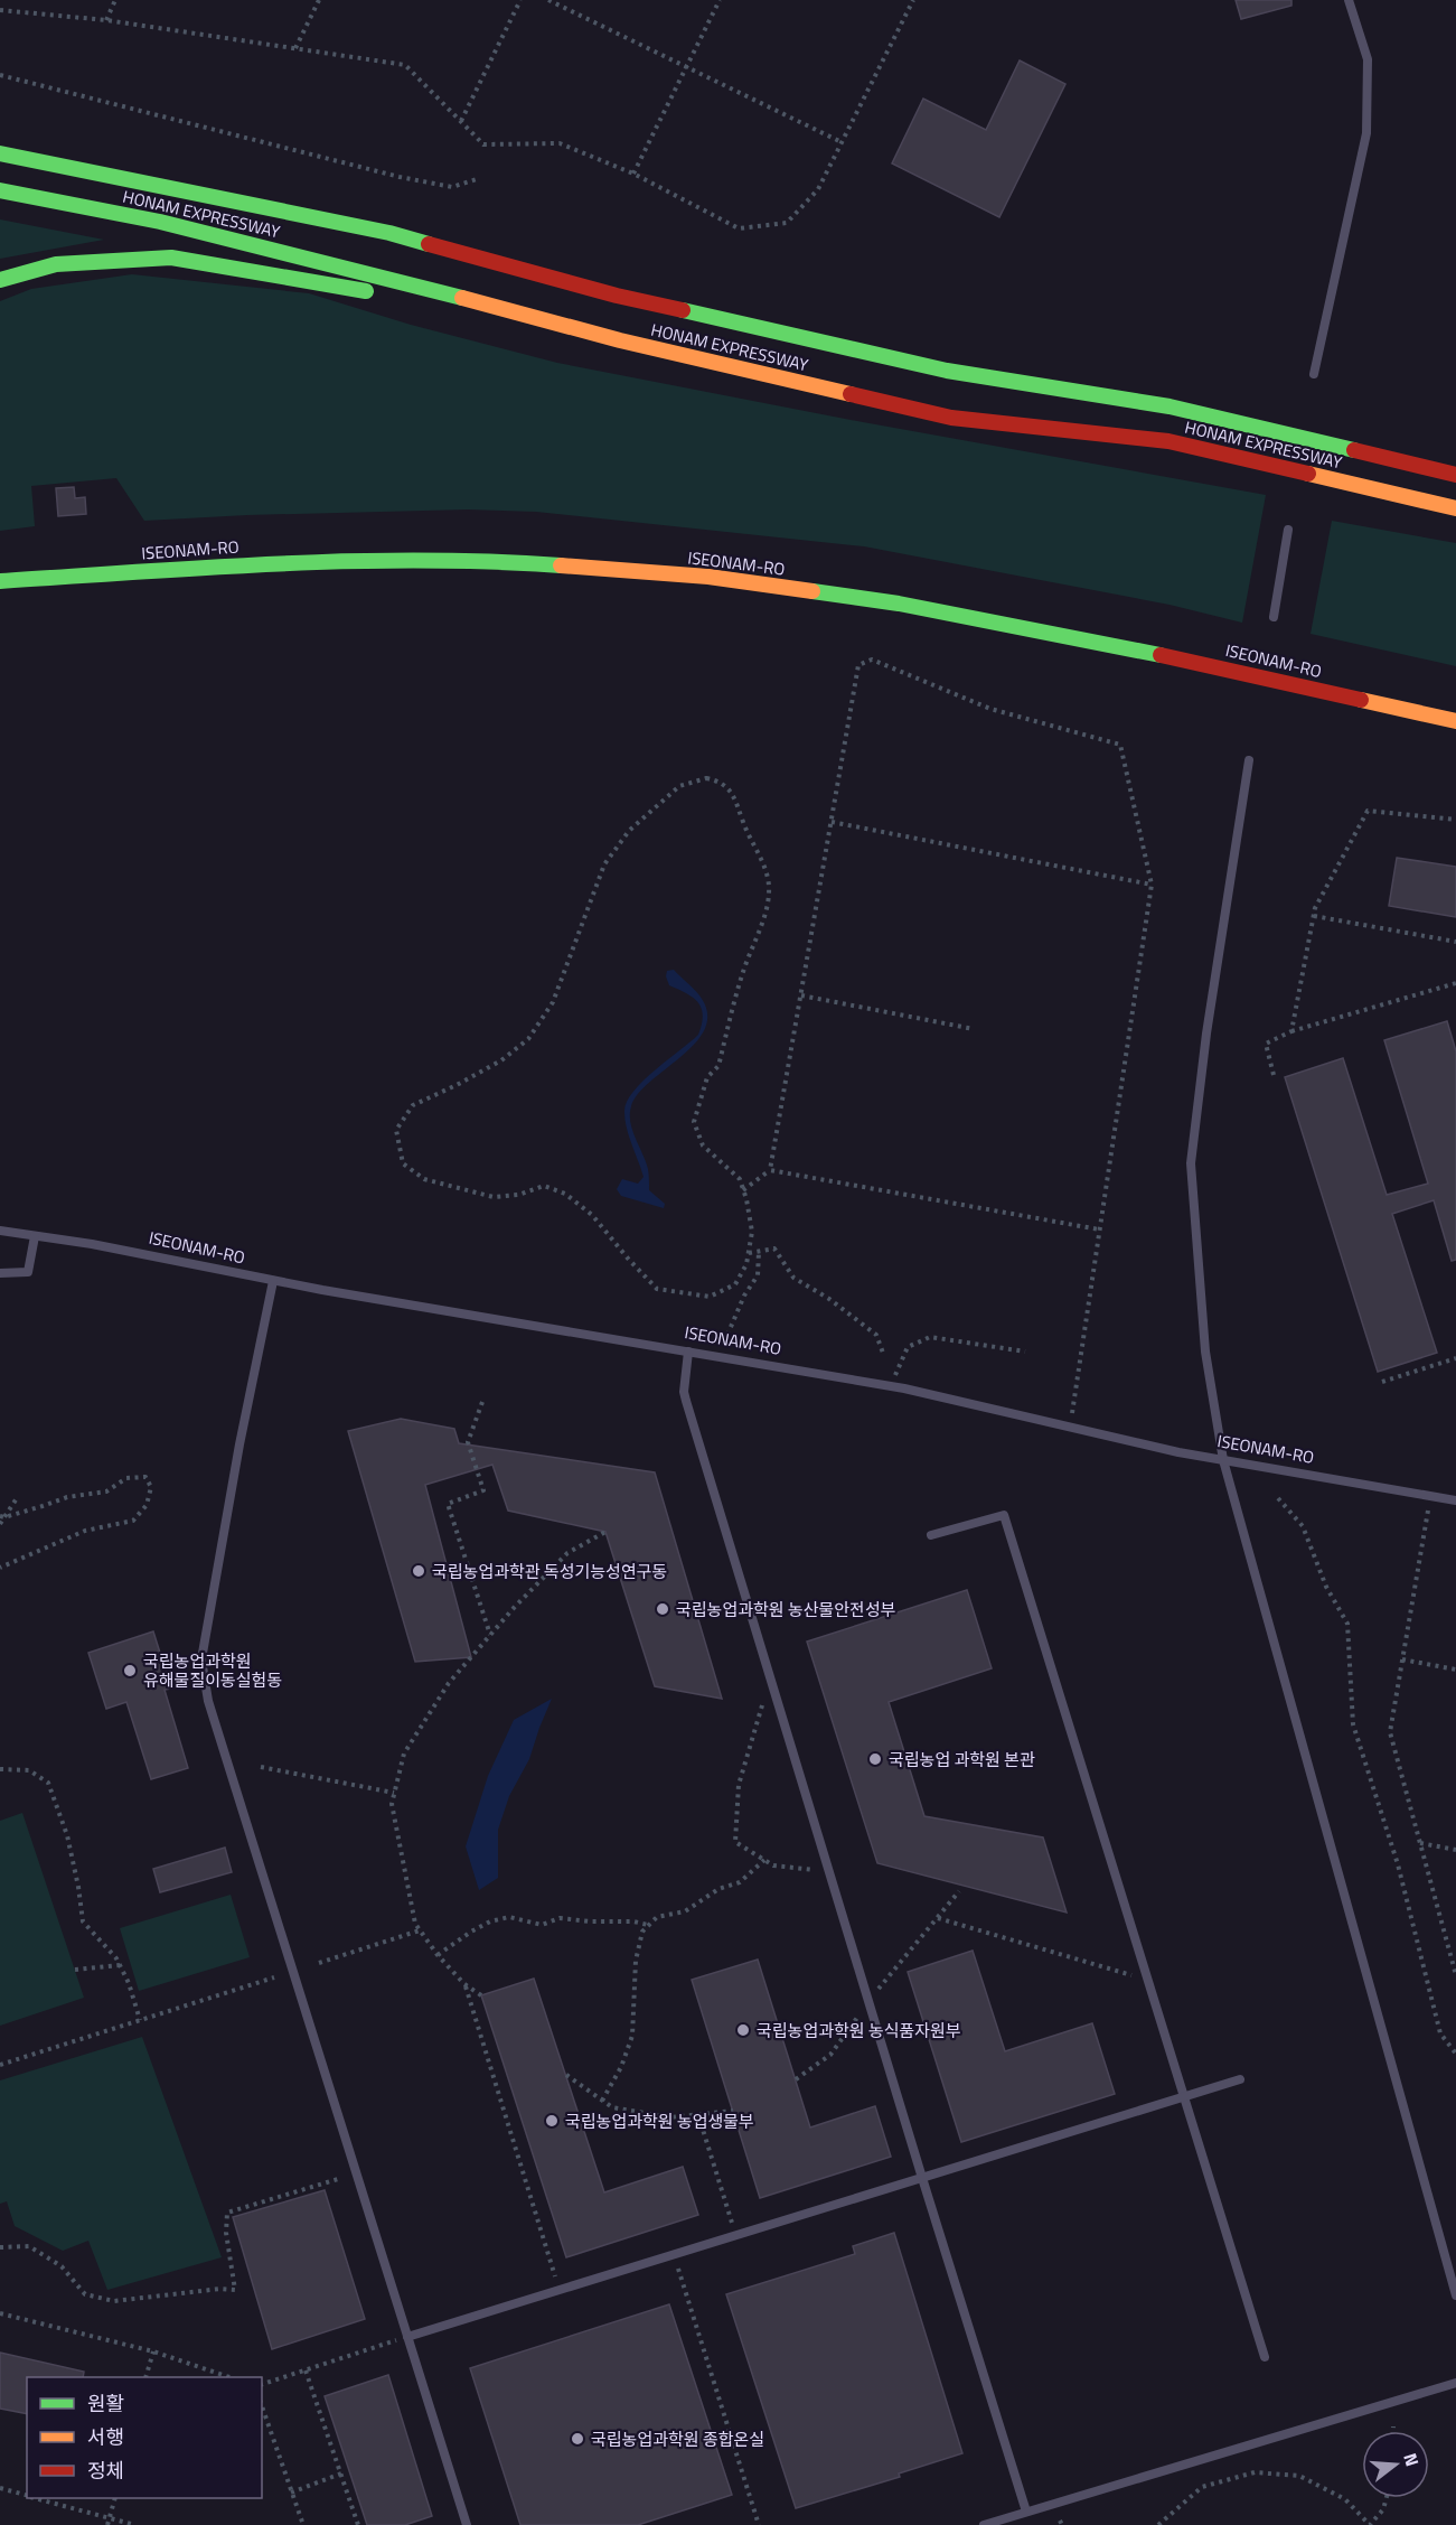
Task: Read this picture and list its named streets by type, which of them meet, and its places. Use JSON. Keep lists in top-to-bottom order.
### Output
{
  "streets": {
    "main road": ["HONAM EXPRESSWAY", "ISEONAM-RO"]
  },
  "places": [
    "국립농업과학관 독성기능성연구동",
    "국립농업과학원 농산물안전성부",
    "국립농업과학원 유해물질이동실험동",
    "국립농업 과학원 본관",
    "국립농업과학원 농식품자원부",
    "국립농업과학원 농업생물부",
    "국립농업과학원 종합온실"
  ],
  "legend": ["원활", "서행", "정체"],
  "north": "right"
}
